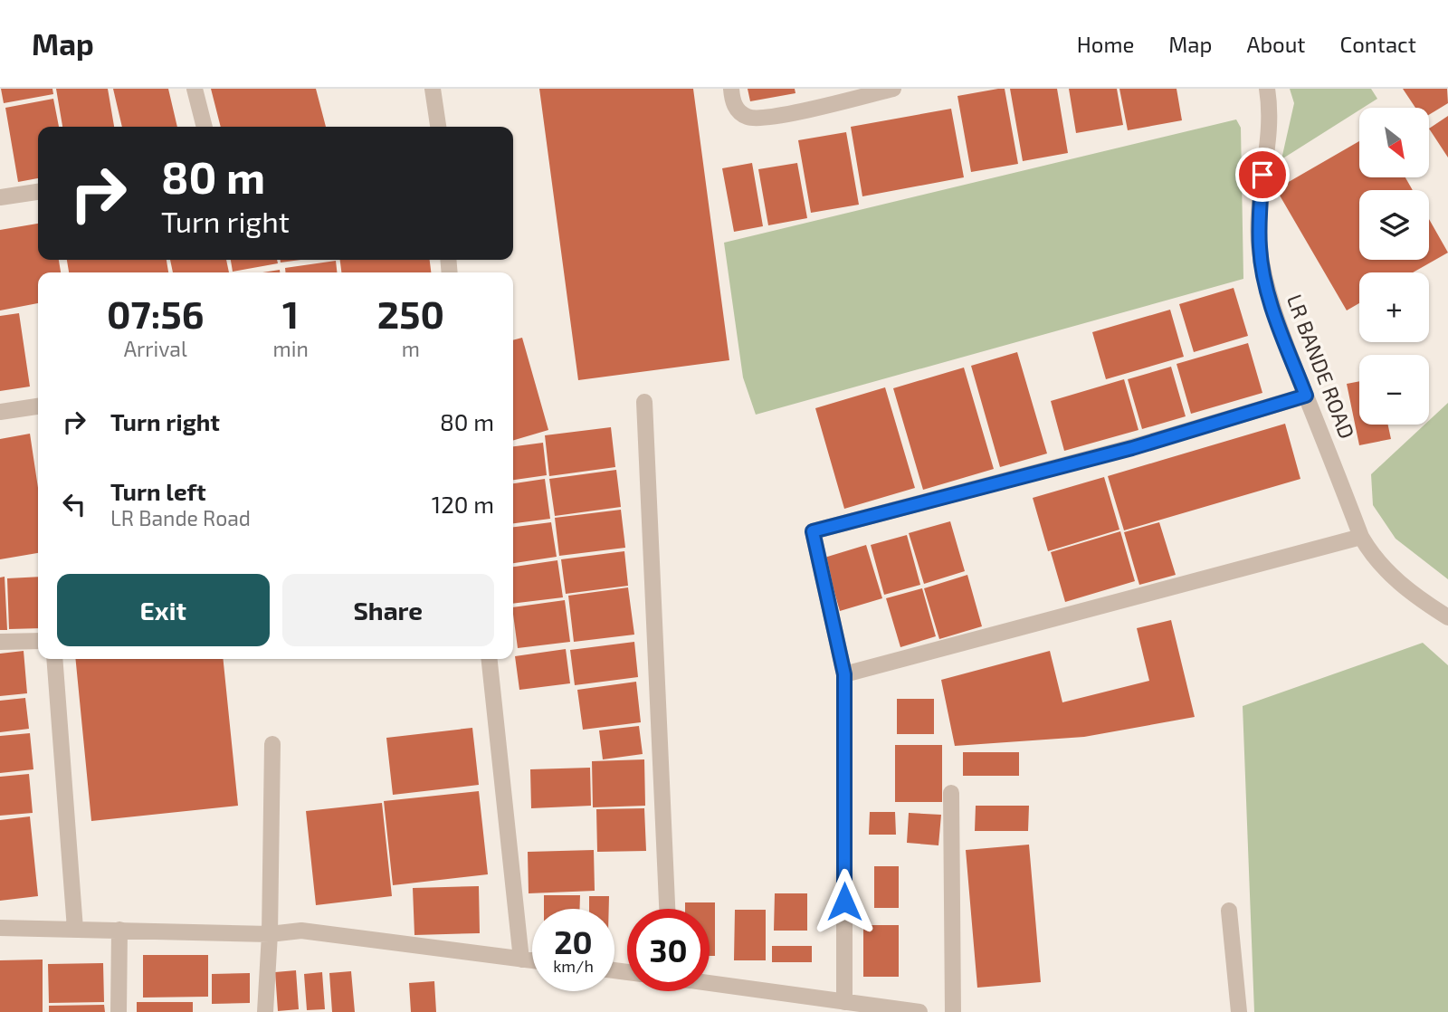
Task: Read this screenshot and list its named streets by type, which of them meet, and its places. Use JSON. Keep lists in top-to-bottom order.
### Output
{
  "streets": {
    "street": ["LR BANDE ROAD"]
  },
  "north": "bottom right",
  "page": {
    "header": "Map",
    "nav": [
      "Home",
      "Map",
      "About",
      "Contact"
    ],
    "map_buttons": ["+", "−"],
    "turn": ["80 m", "Turn right"],
    "eta": [
      "07:56",
      "Arrival",
      "1",
      "min",
      "250",
      "m"
    ],
    "list": [
      {
        "name": "Turn right",
        "value": "80 m"
      },
      {
        "name": "Turn left",
        "note": "LR Bande Road",
        "value": "120 m"
      }
    ],
    "buttons": ["Exit", "Share"],
    "speed": "20 km/h",
    "limit": "30"
  }
}
